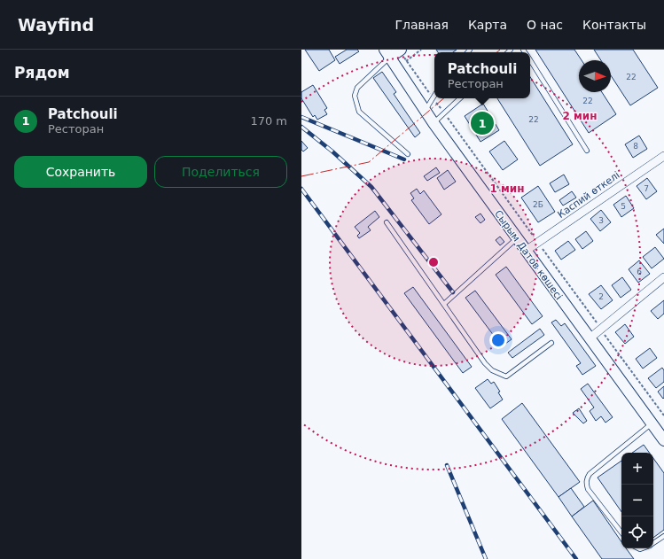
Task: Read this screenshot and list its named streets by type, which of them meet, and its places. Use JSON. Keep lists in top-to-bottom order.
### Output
{
  "streets": {
    "main road": ["Сырым Датов көшесі"],
    "street": ["Каспий өткелі"]
  },
  "crossings": [
    ["Каспий өткелі", "Сырым Датов көшесі"]
  ],
  "house_numbers": [
    "22",
    "22",
    "22",
    "8",
    "7",
    "2Б",
    "5",
    "3",
    "6",
    "2"
  ],
  "north": "right",
  "page": {
    "header": "Wayfind",
    "nav": [
      "Главная",
      "Карта",
      "О нас",
      "Контакты"
    ],
    "heading": "Рядом",
    "popup": ["Patchouli", "Ресторан"],
    "list": [
      {
        "mark": "1",
        "name": "Patchouli",
        "note": "Ресторан",
        "value": "170 m"
      }
    ],
    "pins": "1",
    "buttons": ["Сохранить", "Поделиться"],
    "map_buttons": ["+", "−"]
  },
  "rings": ["2 мин", "1 мин"]
}
